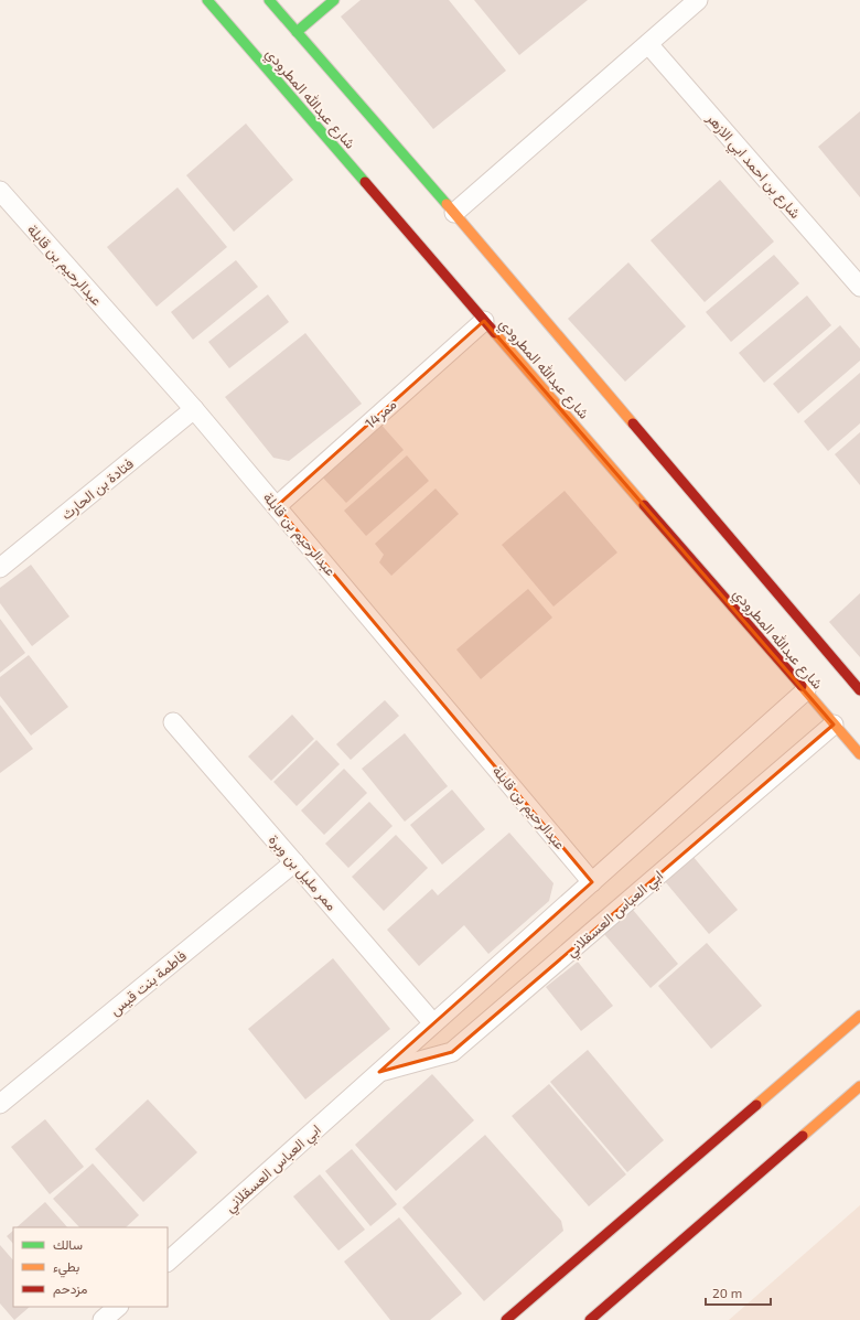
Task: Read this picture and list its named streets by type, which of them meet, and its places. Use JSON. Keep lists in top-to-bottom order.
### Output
{
  "streets": {
    "street": [
      "شارع عبدالله المطرودي",
      "شارع بن احمد ابي الازهر",
      "عبدالرحيم بن قابلة",
      "ممر14",
      "فتادة بن الحارث",
      "ممر مليل بن وبرة",
      "ابي العباس العسقلاني",
      "فاطمة بنت قيس"
    ]
  },
  "crossings": [
    ["شارع عبدالله المطرودي", "ممر14"],
    ["شارع عبدالله المطرودي", "ابي العباس العسقلاني"],
    ["عبدالرحيم بن قابلة", "ممر14"],
    ["عبدالرحيم بن قابلة", "فتادة بن الحارث"],
    ["عبدالرحيم بن قابلة", "ابي العباس العسقلاني"],
    ["ممر مليل بن وبرة", "ابي العباس العسقلاني"],
    ["ممر مليل بن وبرة", "فاطمة بنت قيس"]
  ],
  "legend": ["سالك", "بطيء", "مزدحم"],
  "scale_bar": "20 m"
}
